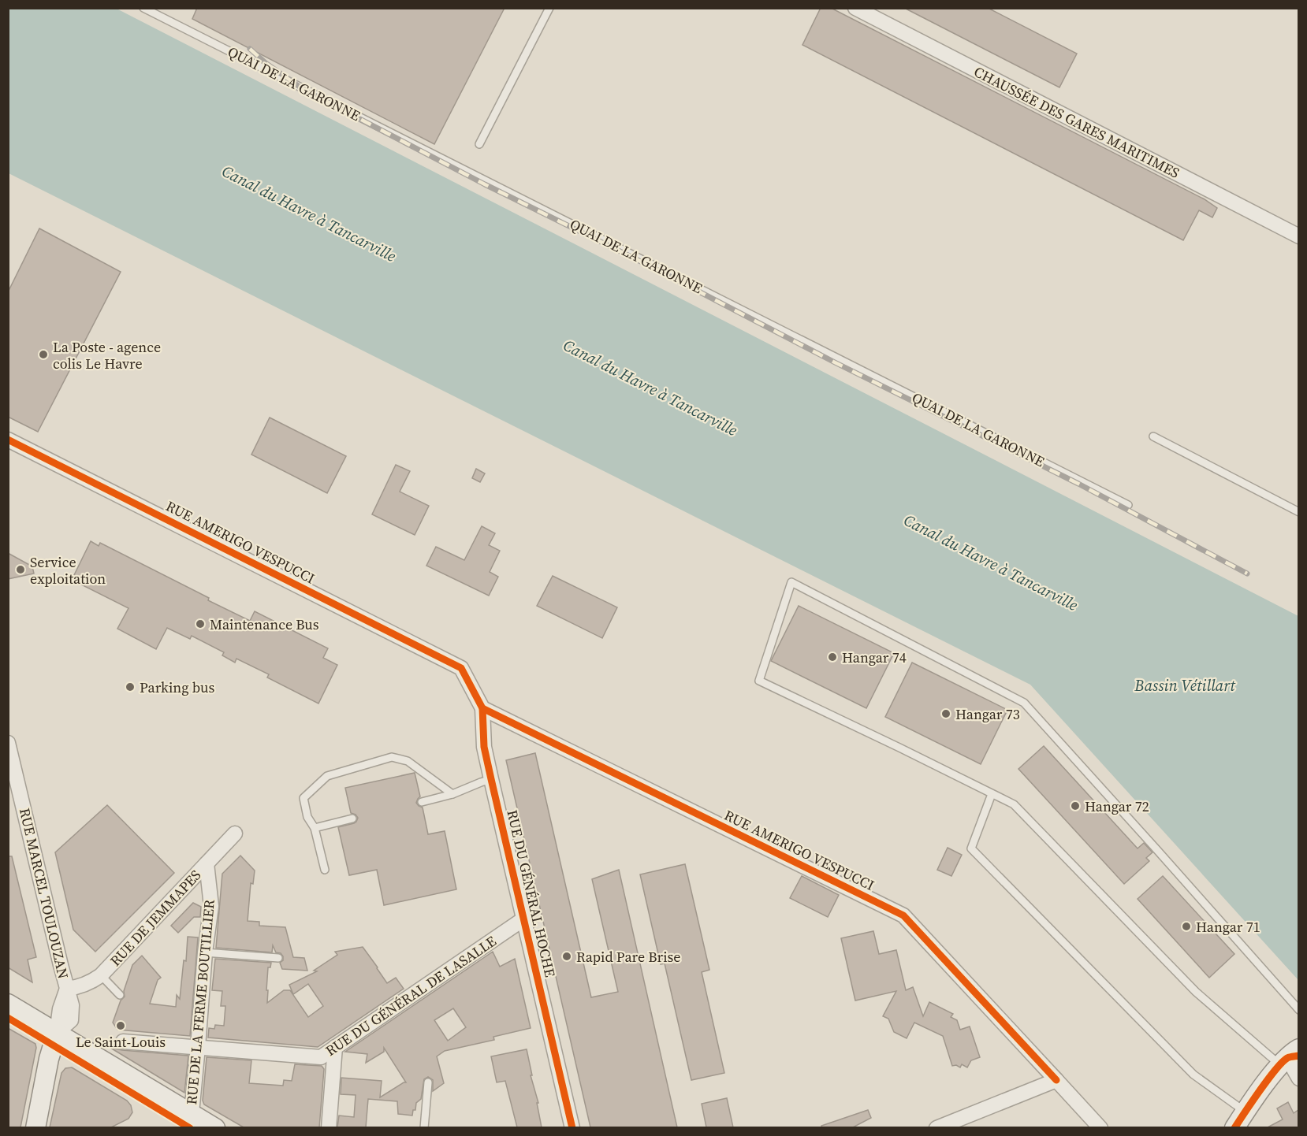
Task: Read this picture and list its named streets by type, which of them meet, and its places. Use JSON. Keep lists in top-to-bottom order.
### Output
{
  "streets": {
    "street": [
      "CHAUSSÉE DES GARES MARITIMES",
      "RUE AMERIGO VESPUCCI",
      "RUE MARCEL TOULOUZAN",
      "RUE DU GÉNÉRAL HOCHE",
      "RUE DE JEMMAPES",
      "RUE DU GÉNÉRAL DE LASALLE",
      "RUE DE LA FERME BOUTILLIER"
    ],
    "lane": ["QUAI DE LA GARONNE"]
  },
  "crossings": [
    ["RUE AMERIGO VESPUCCI", "RUE DU GÉNÉRAL HOCHE"],
    ["RUE MARCEL TOULOUZAN", "RUE DE JEMMAPES"],
    ["RUE DU GÉNÉRAL HOCHE", "RUE DU GÉNÉRAL DE LASALLE"],
    ["RUE DE JEMMAPES", "RUE DE LA FERME BOUTILLIER"],
    ["RUE DU GÉNÉRAL DE LASALLE", "RUE DE LA FERME BOUTILLIER"]
  ],
  "water": ["Canal du Havre à Tancarville", "Bassin Vétillart"],
  "places": [
    "La Poste - agence colis Le Havre",
    "Service exploitation",
    "Maintenance Bus",
    "Hangar 74",
    "Parking bus",
    "Hangar 73",
    "Hangar 72",
    "Hangar 71",
    "Rapid Pare Brise",
    "Le Saint-Louis"
  ]
}
